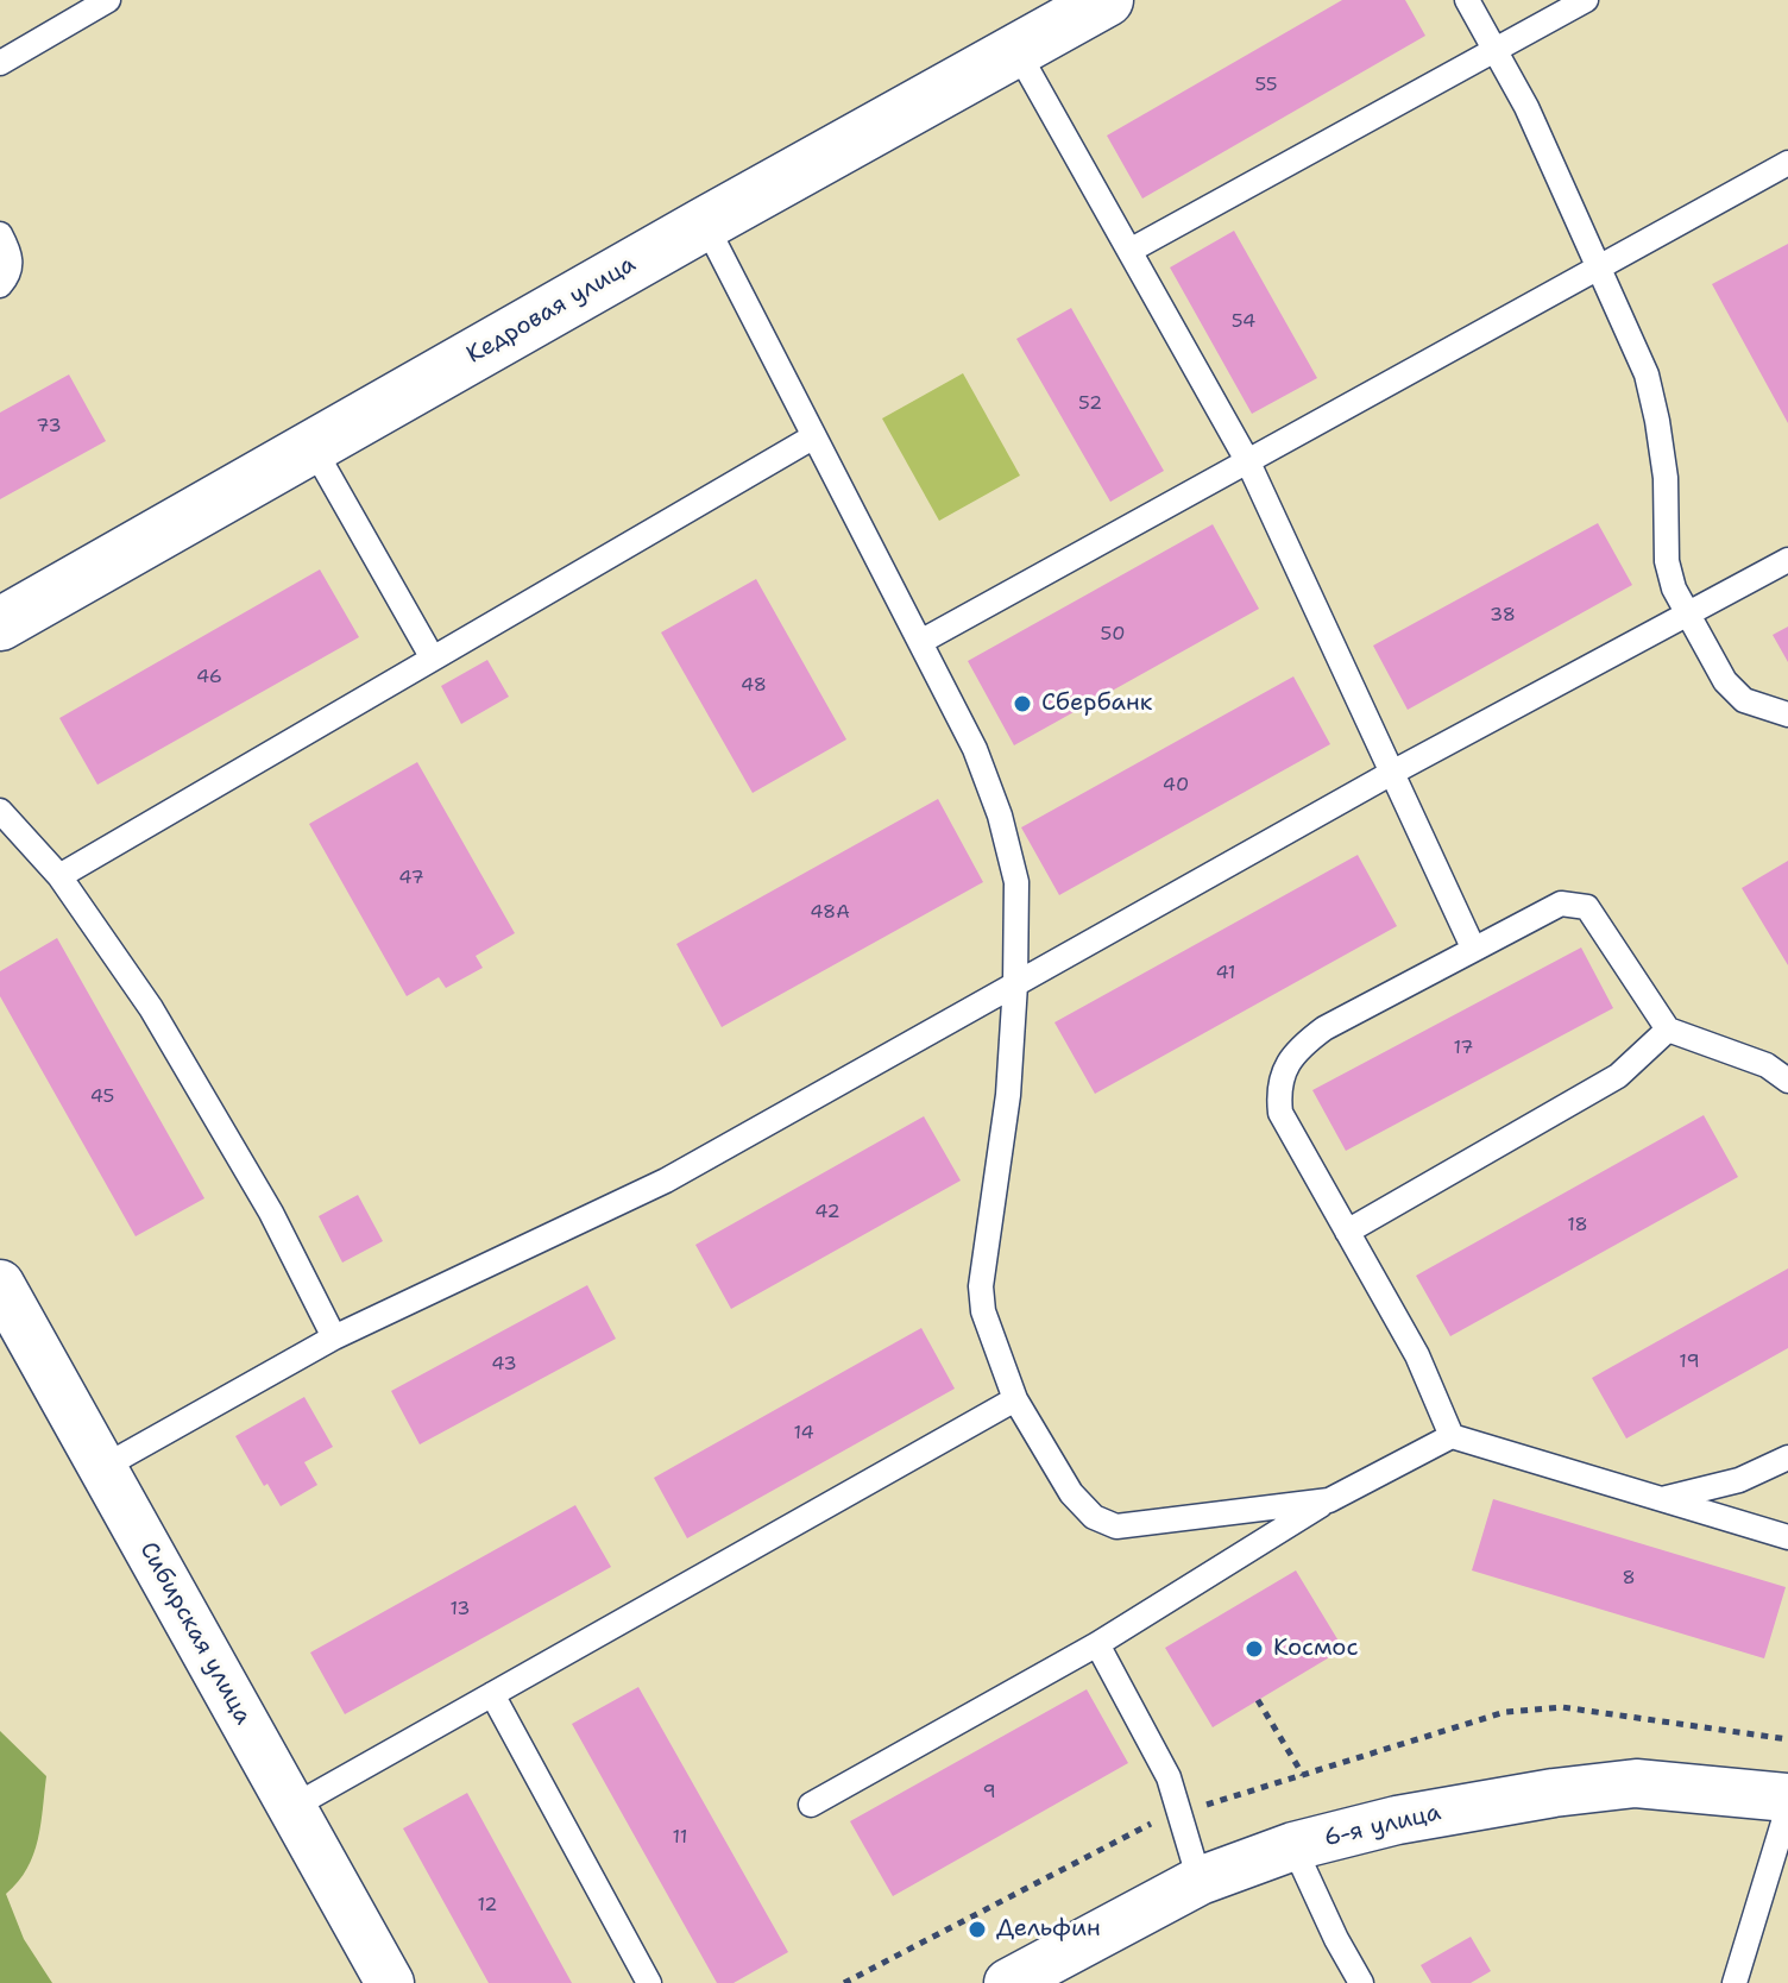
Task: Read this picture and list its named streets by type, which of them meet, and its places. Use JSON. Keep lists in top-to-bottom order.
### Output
{
  "streets": {
    "street": ["Кедровая улица", "Сибирская улица", "6-я улица"]
  },
  "places": ["Сбербанк", "Космос", "Дельфин"],
  "house_numbers": [
    "55",
    "54",
    "52",
    "73",
    "38",
    "50",
    "46",
    "48",
    "40",
    "47",
    "48А",
    "41",
    "17",
    "45",
    "42",
    "18",
    "19",
    "43",
    "14",
    "8",
    "13",
    "9",
    "11",
    "12"
  ]
}
